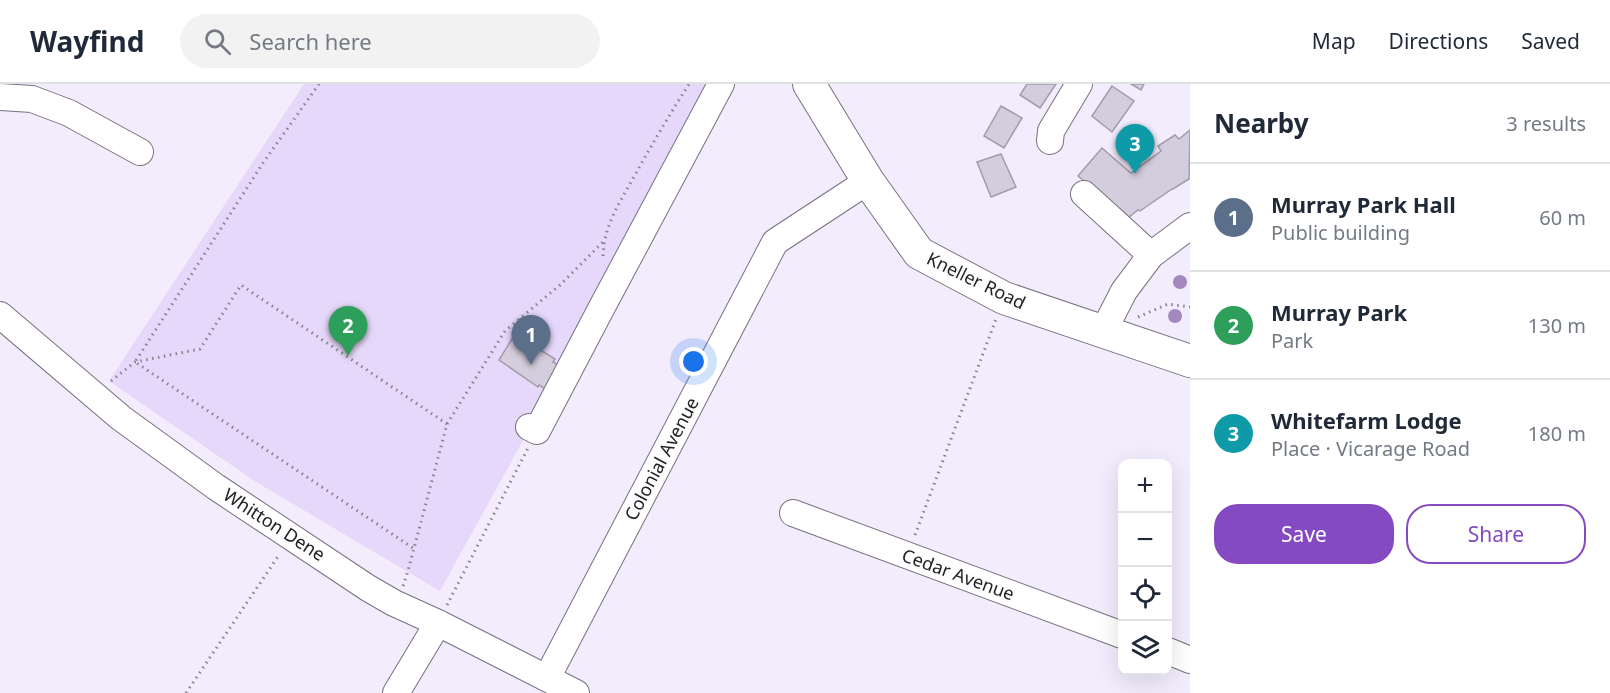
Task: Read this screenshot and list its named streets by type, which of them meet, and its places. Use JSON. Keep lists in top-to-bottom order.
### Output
{
  "streets": {
    "main road": ["Kneller Road"],
    "street": ["Colonial Avenue", "Whitton Dene", "Cedar Avenue"]
  },
  "crossings": [
    ["Kneller Road", "Colonial Avenue"],
    ["Colonial Avenue", "Whitton Dene"]
  ],
  "page": {
    "header": "Wayfind",
    "search": "Search here",
    "nav": ["Map", "Directions", "Saved"],
    "heading": ["Nearby", "3 results"],
    "pins": ["3", "2", "1"],
    "list": [
      {
        "mark": "1",
        "name": "Murray Park Hall",
        "note": "Public building",
        "value": "60 m"
      },
      {
        "mark": "2",
        "name": "Murray Park",
        "note": "Park",
        "value": "130 m"
      },
      {
        "mark": "3",
        "name": "Whitefarm Lodge",
        "note": "Place · Vicarage Road",
        "value": "180 m"
      }
    ],
    "map_buttons": ["+", "−"],
    "buttons": ["Save", "Share"]
  }
}
